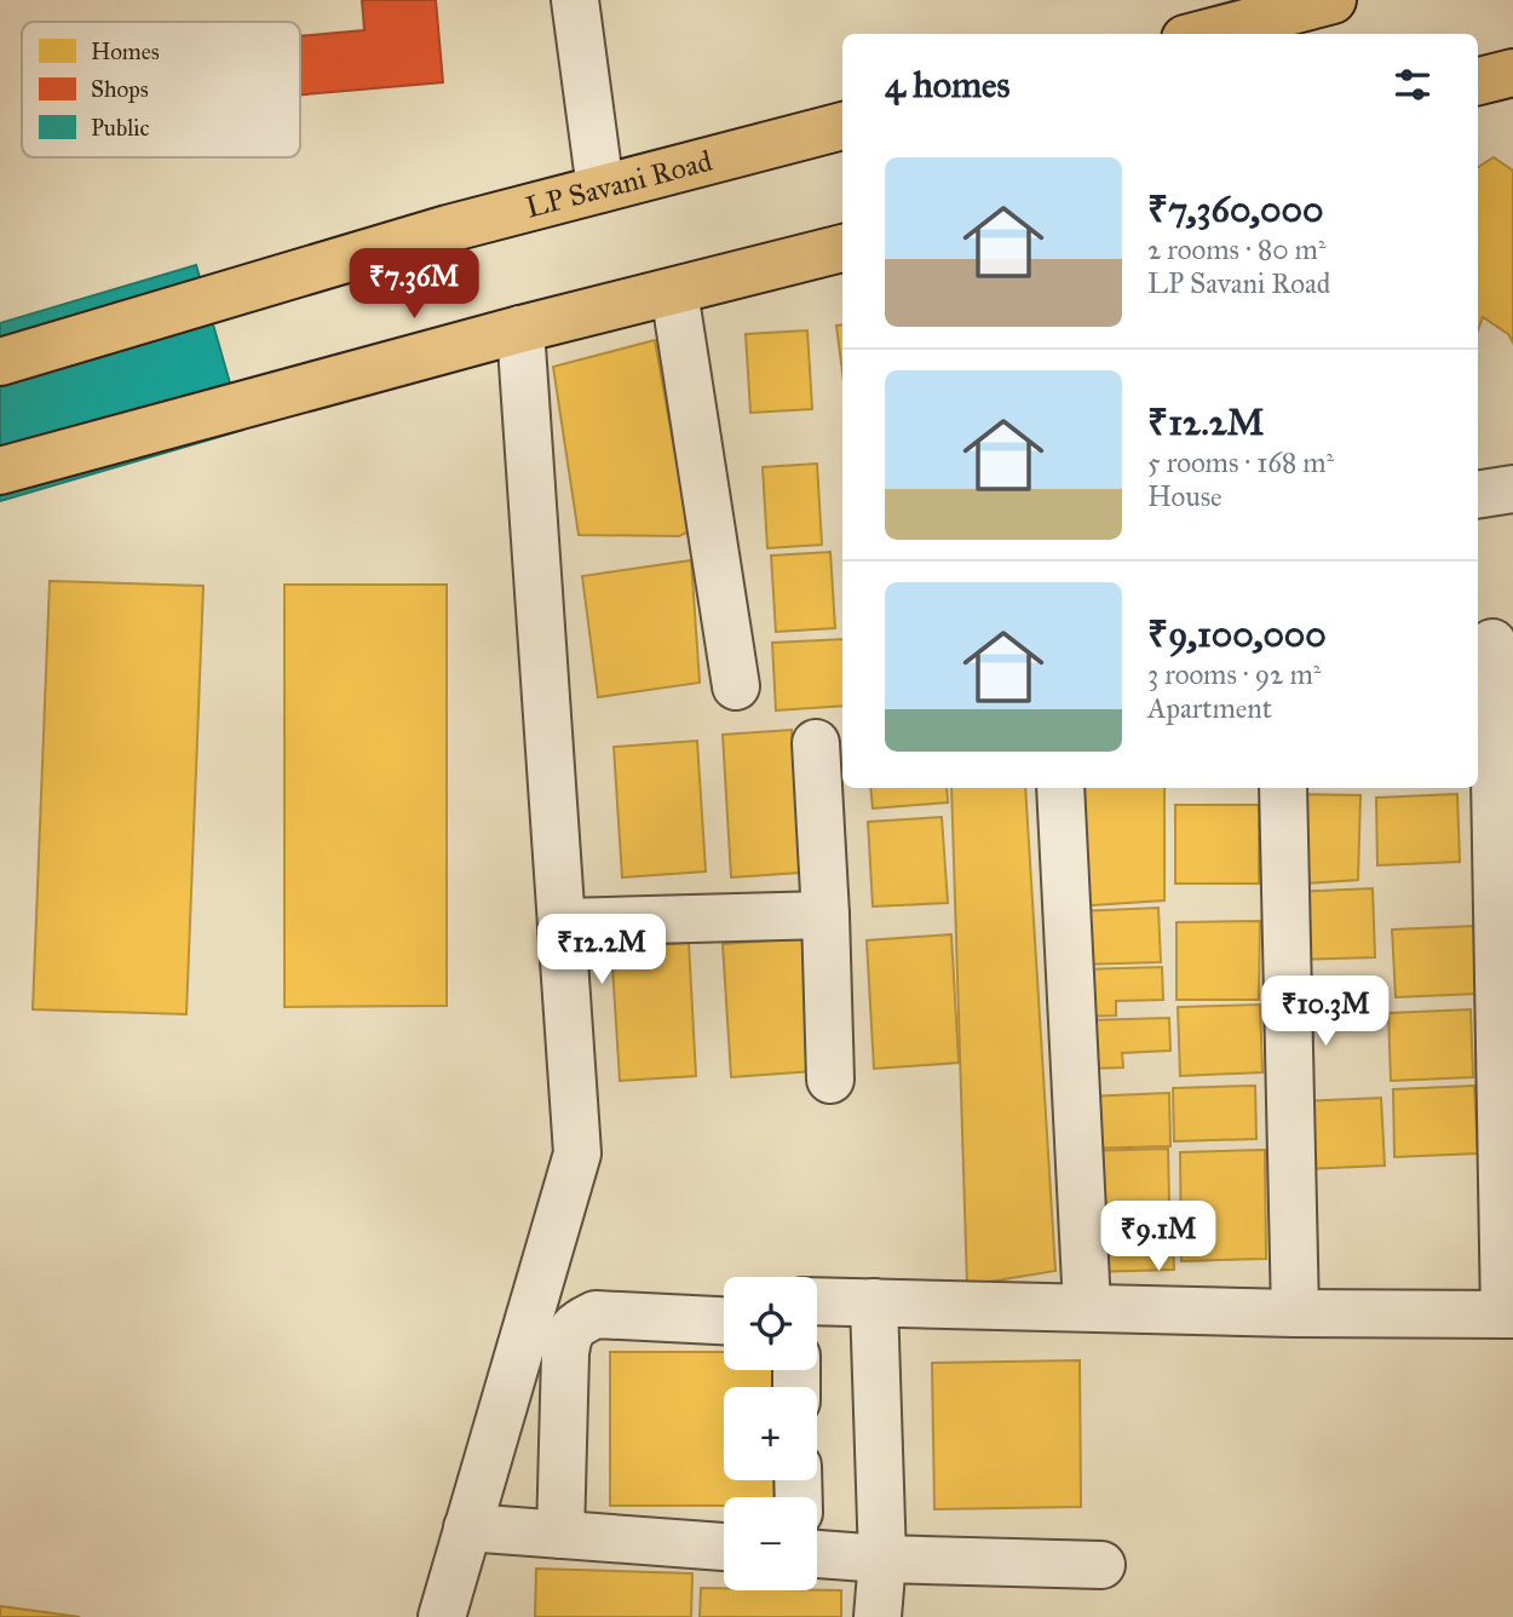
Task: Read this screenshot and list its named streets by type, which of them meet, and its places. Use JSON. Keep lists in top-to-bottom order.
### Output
{
  "streets": {
    "main road": ["LP Savani Road"]
  },
  "legend": ["Homes", "Shops", "Public"],
  "page": {
    "heading": "4 homes",
    "list": [
      {
        "name": "₹7,360,000",
        "note": "2 rooms · 80 m² · LP Savani Road"
      },
      {
        "name": "₹12.2M",
        "note": "5 rooms · 168 m² · House"
      },
      {
        "name": "₹9,100,000",
        "note": "3 rooms · 92 m² · Apartment"
      }
    ],
    "price": [
      "₹7.36M",
      "₹12.2M",
      "₹10.3M",
      "₹9.1M"
    ],
    "map_buttons": ["+", "−"]
  }
}
